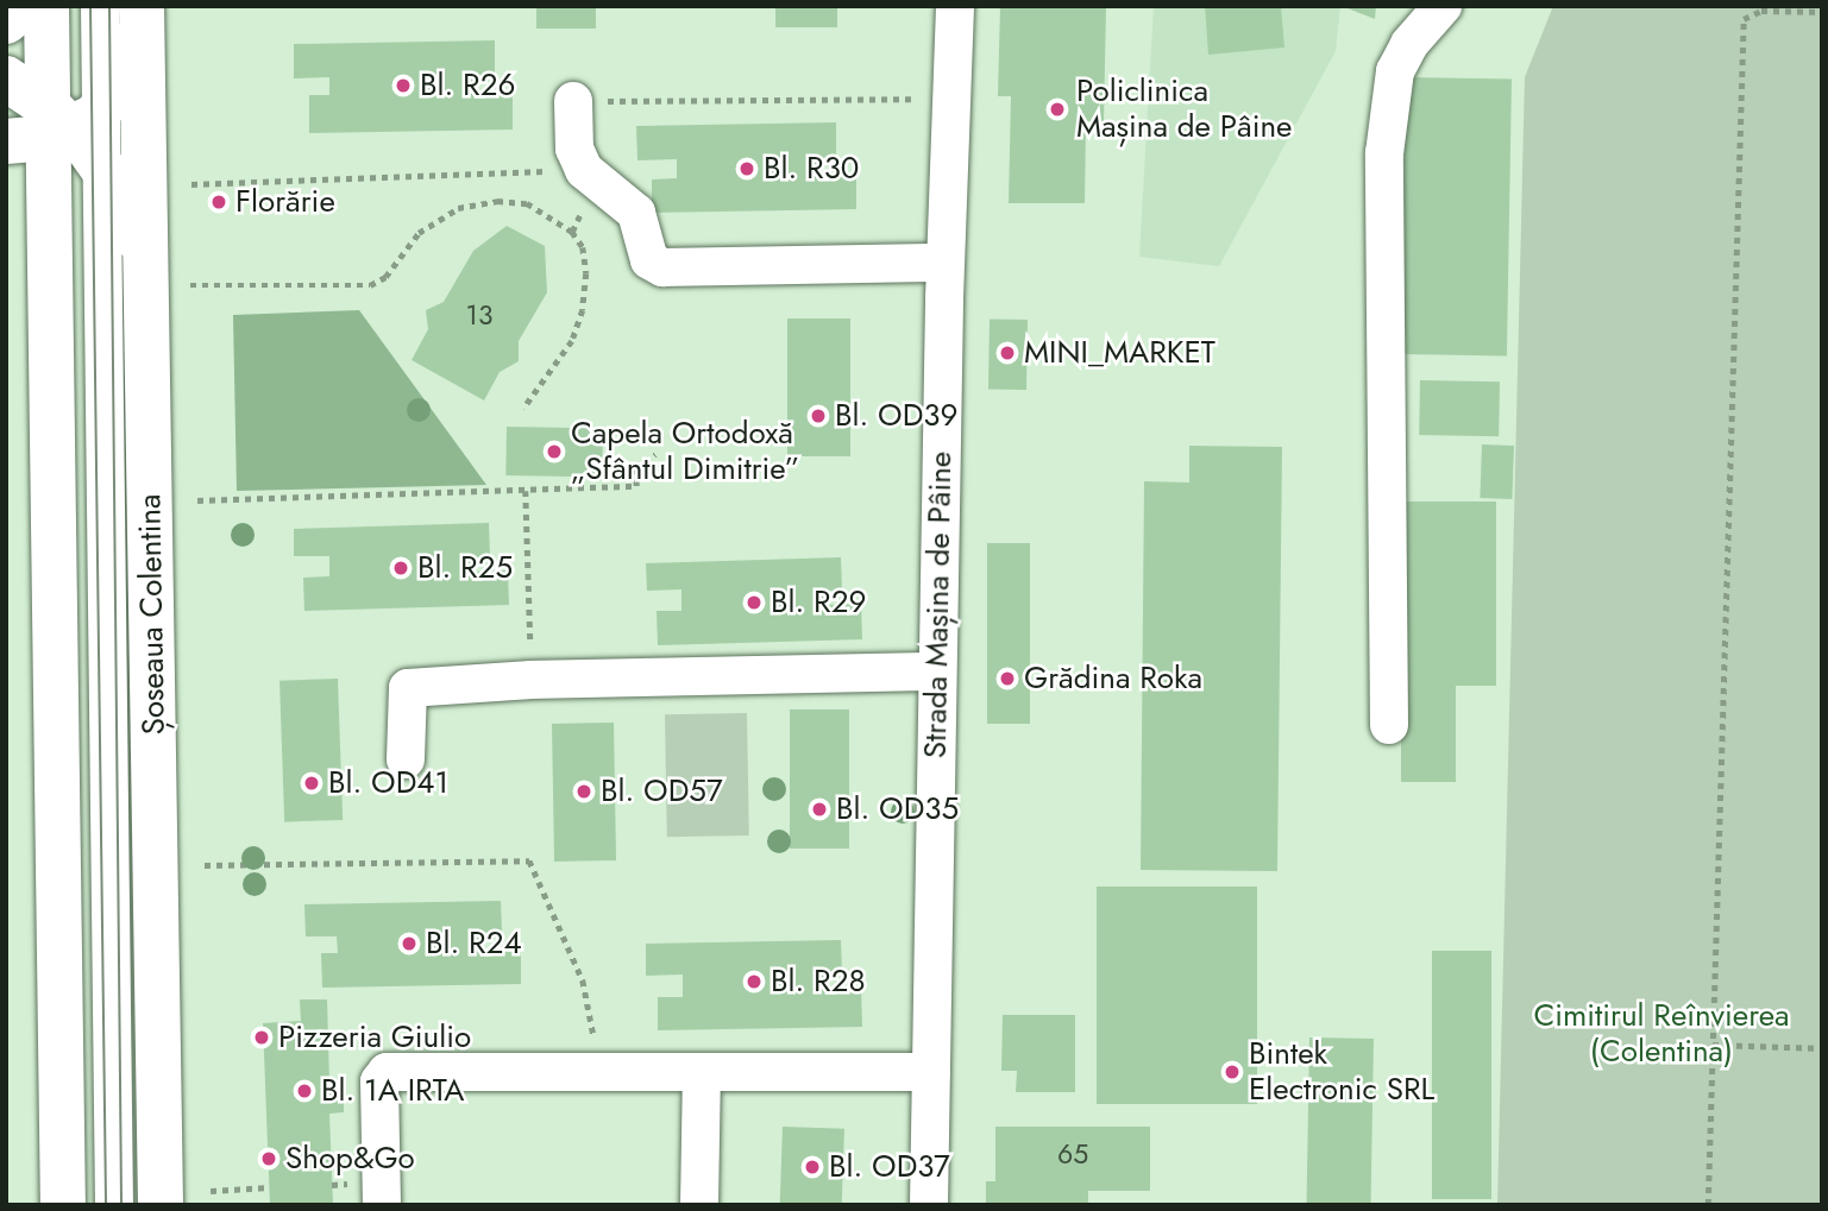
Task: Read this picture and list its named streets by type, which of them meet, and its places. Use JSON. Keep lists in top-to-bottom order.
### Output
{
  "streets": {
    "main road": ["Șoseaua Colentina"],
    "street": ["Strada Mașina de Pâine"]
  },
  "parks": ["Cimitirul Reînvierea (Colentina)"],
  "places": [
    "Bl. R26",
    "Policlinica Mașina de Pâine",
    "Bl. R30",
    "Florărie",
    "MINI_MARKET",
    "Bl. OD39",
    "Capela Ortodoxă „Sfântul Dimitrie”",
    "Bl. R25",
    "Bl. R29",
    "Grădina Roka",
    "Bl. OD41",
    "Bl. OD57",
    "Bl. OD35",
    "Bl. R24",
    "Bl. R28",
    "Pizzeria Giulio",
    "Bintek Electronic SRL",
    "Bl. 1A IRTA",
    "Shop&Go",
    "Bl. OD37"
  ],
  "house_numbers": ["13", "65"]
}
